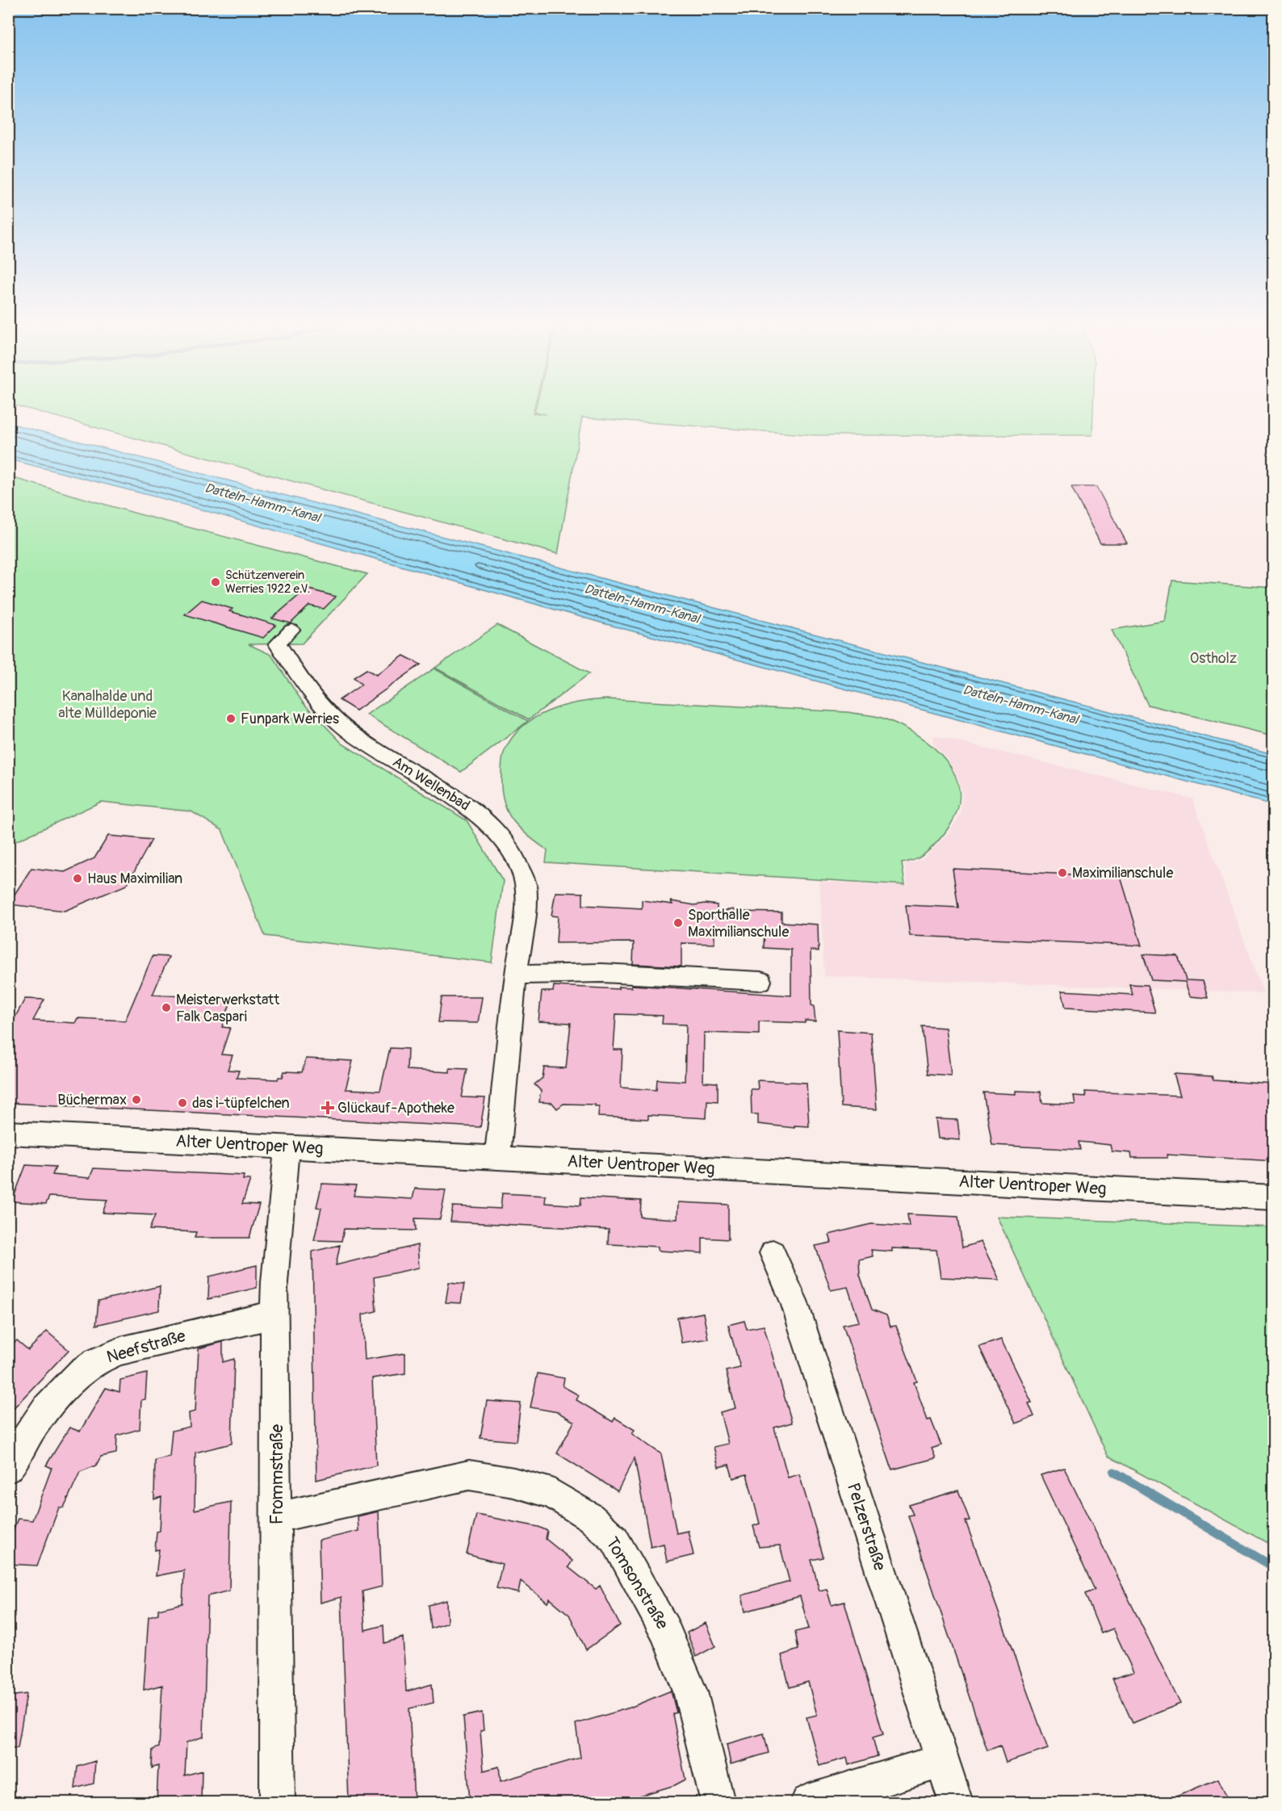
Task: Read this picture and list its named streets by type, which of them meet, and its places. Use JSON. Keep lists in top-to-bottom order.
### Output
{
  "streets": {
    "street": [
      "Am Wellenbad",
      "Alter Uentroper Weg",
      "Neefstraße",
      "Frommstraße",
      "Pelzerstraße",
      "Tomsonstraße"
    ]
  },
  "crossings": [
    ["Am Wellenbad", "Alter Uentroper Weg"],
    ["Alter Uentroper Weg", "Frommstraße"],
    ["Neefstraße", "Frommstraße"],
    ["Frommstraße", "Tomsonstraße"]
  ],
  "water": ["Datteln-Hamm-Kanal"],
  "parks": ["Ostholz", "Kanalhalde und alte Mülldeponie"],
  "places": {
    "other": [
      "Schützenverein Werries 1922 e.V.",
      "Funpark Werries",
      "Maximilianschule",
      "Haus Maximilian",
      "Sporthalle Maximilianschule",
      "Meisterwerkstatt Falk Caspari",
      "Büchermax",
      "das i-tüpfelchen"
    ],
    "health": ["Glückauf-Apotheke"]
  }
}
